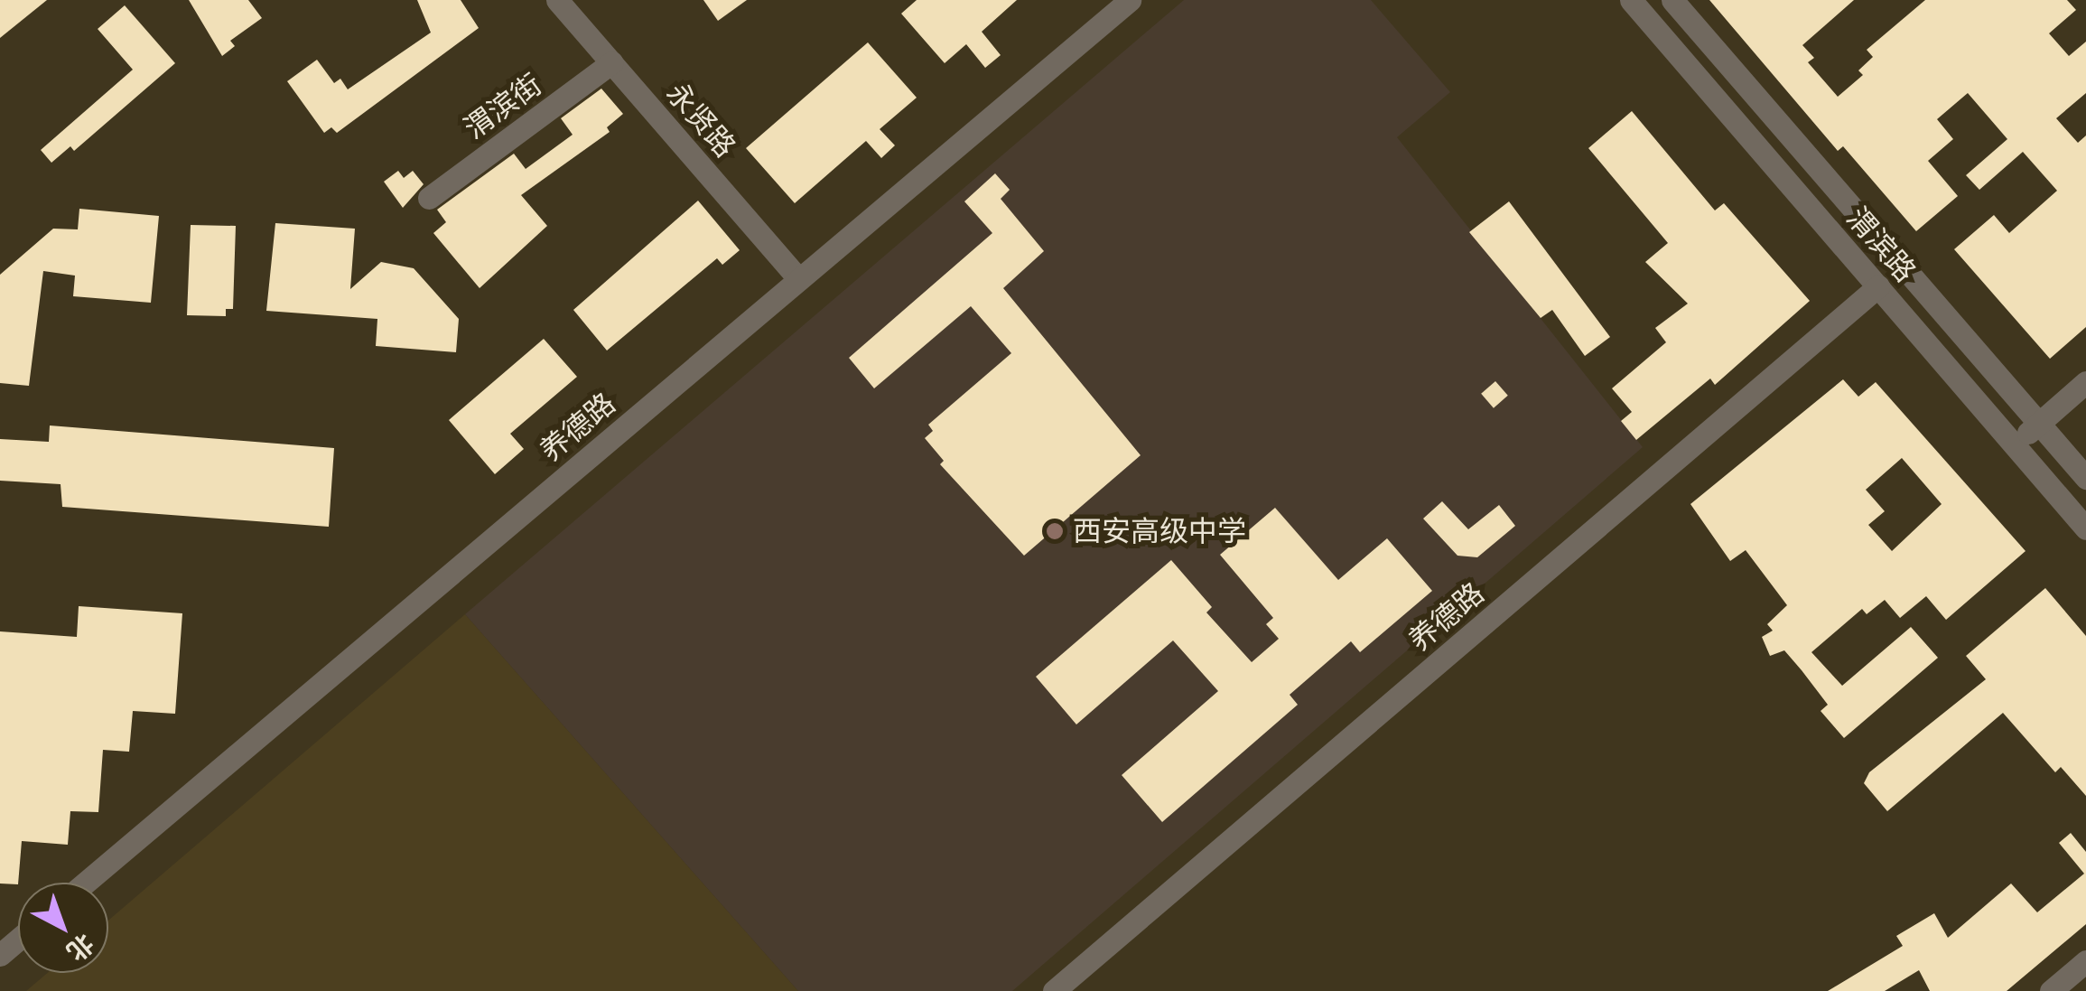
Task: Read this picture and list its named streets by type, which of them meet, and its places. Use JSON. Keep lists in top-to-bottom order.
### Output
{
  "streets": {
    "street": [
      "渭滨街",
      "永贤路",
      "渭滨路",
      "养德路"
    ]
  },
  "crossings": [
    ["渭滨街", "永贤路"],
    ["永贤路", "养德路"],
    ["渭滨路", "养德路"]
  ],
  "places": ["西安高级中学"],
  "north": "bottom right"
}
